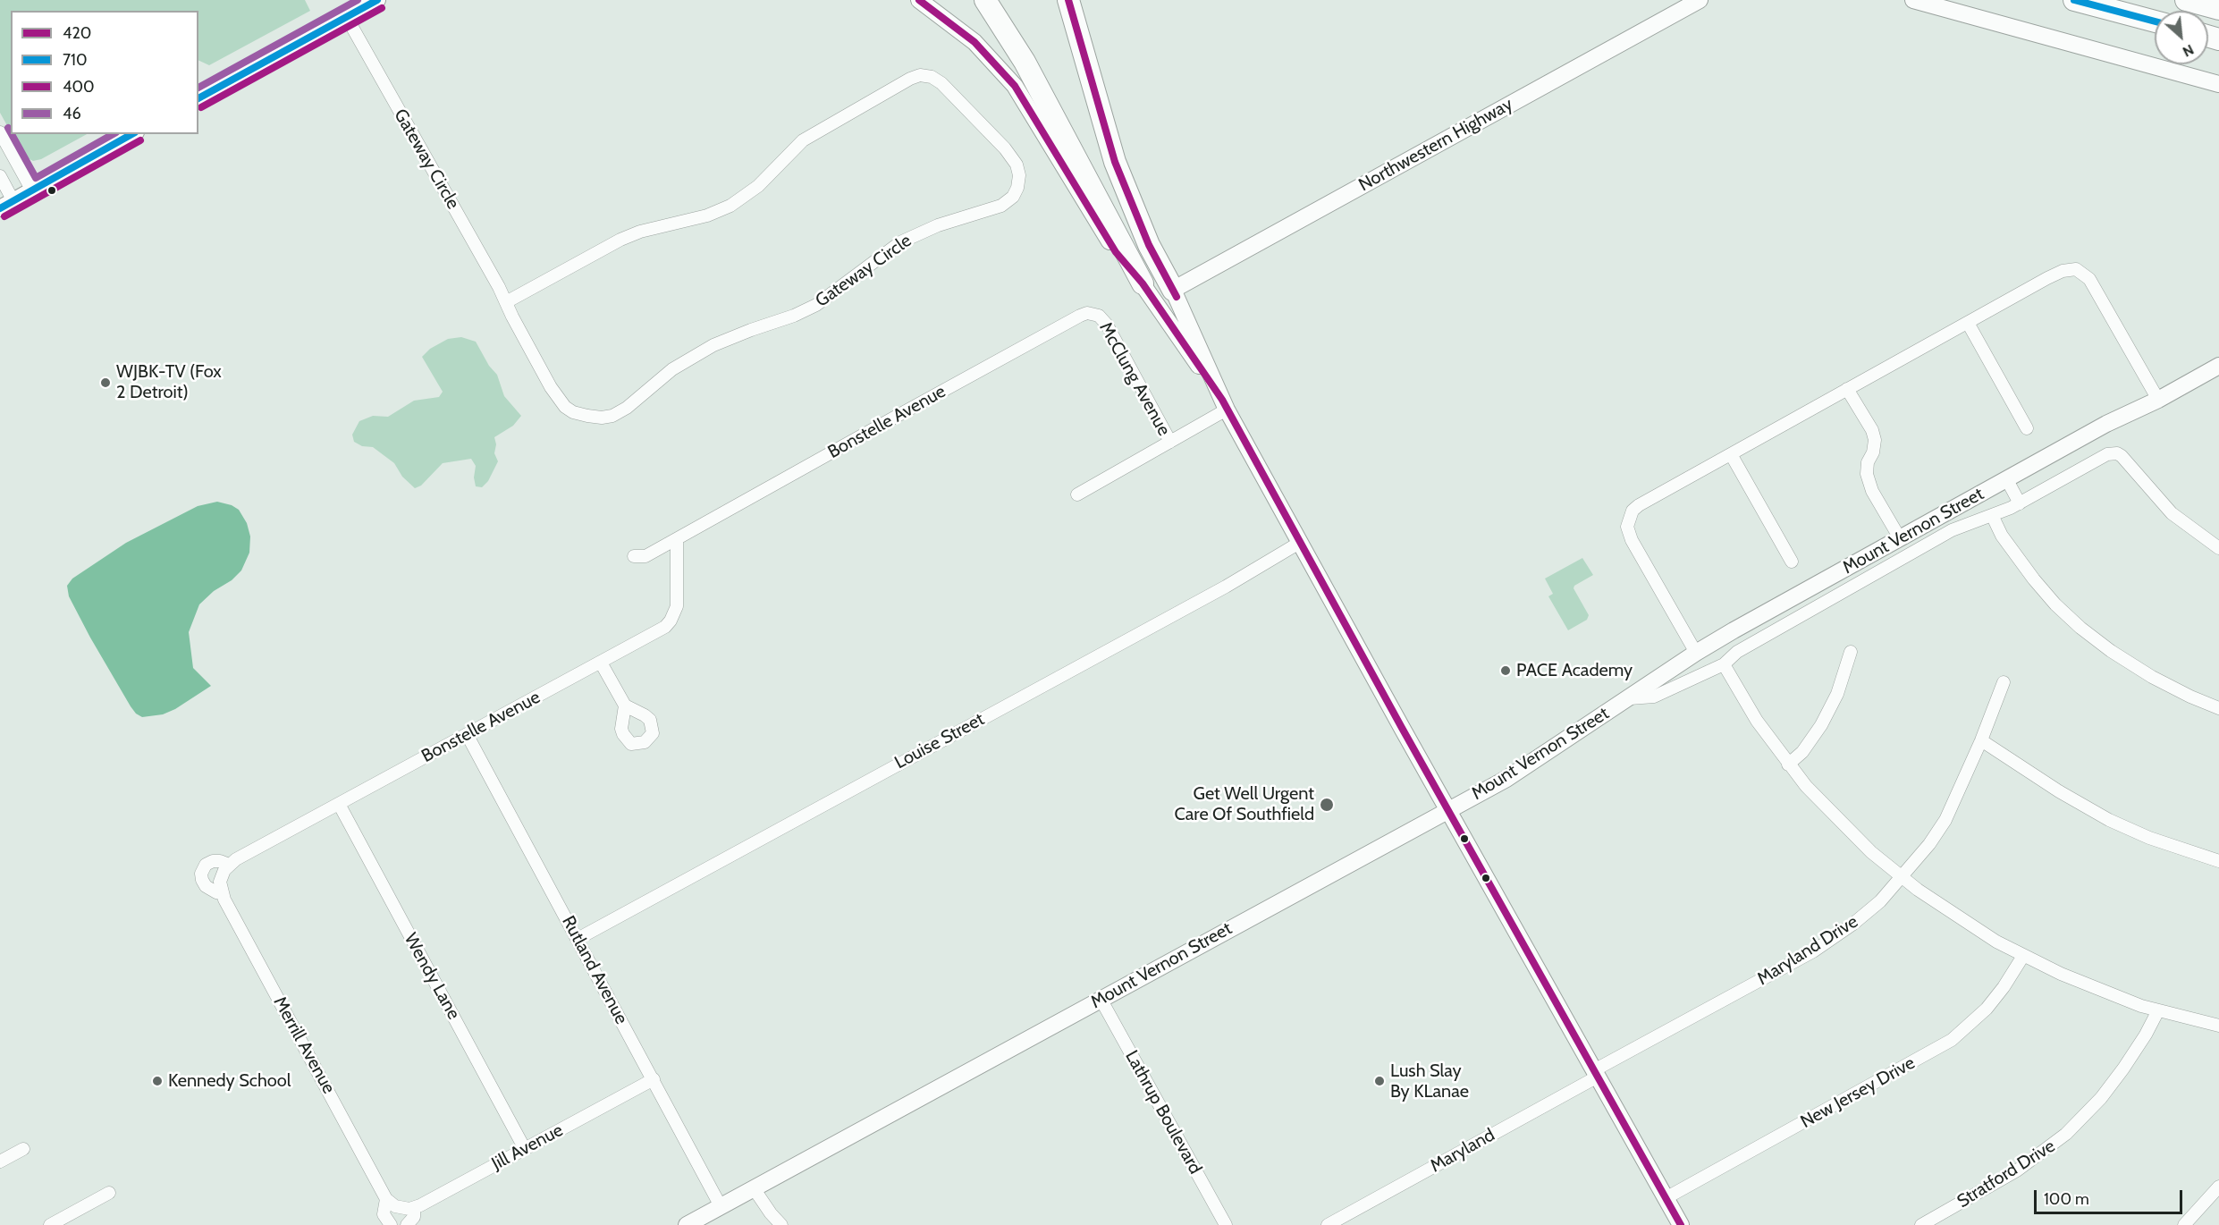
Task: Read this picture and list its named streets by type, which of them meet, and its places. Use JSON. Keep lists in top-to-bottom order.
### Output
{
  "streets": {
    "main road": ["Northwestern Highway", "Mount Vernon Street"],
    "street": [
      "Gateway Circle",
      "McClung Avenue",
      "Bonstelle Avenue",
      "Louise Street",
      "Maryland Drive",
      "Rutland Avenue",
      "Wendy Lane",
      "Merrill Avenue",
      "New Jersey Drive",
      "Lathrup Boulevard",
      "Jill Avenue",
      "Maryland",
      "Stratford Drive"
    ]
  },
  "crossings": [
    ["McClung Avenue", "Bonstelle Avenue"],
    ["Bonstelle Avenue", "Rutland Avenue"],
    ["Bonstelle Avenue", "Wendy Lane"],
    ["Bonstelle Avenue", "Merrill Avenue"],
    ["Mount Vernon Street", "Rutland Avenue"],
    ["Mount Vernon Street", "Lathrup Boulevard"],
    ["Louise Street", "Rutland Avenue"],
    ["Maryland Drive", "Maryland"],
    ["Rutland Avenue", "Jill Avenue"],
    ["Wendy Lane", "Jill Avenue"],
    ["Merrill Avenue", "Jill Avenue"]
  ],
  "places": [
    "WJBK-TV (Fox 2 Detroit)",
    "PACE Academy",
    "Get Well Urgent Care Of Southfield",
    "Kennedy School",
    "Lush Slay By KLanae"
  ],
  "lines": [
    "transit line 420",
    "transit line 710",
    "transit line 46",
    "transit line 400"
  ],
  "legend": [
    "420",
    "710",
    "400",
    "46"
  ],
  "scale_bar": "100 m",
  "north": "bottom right"
}
